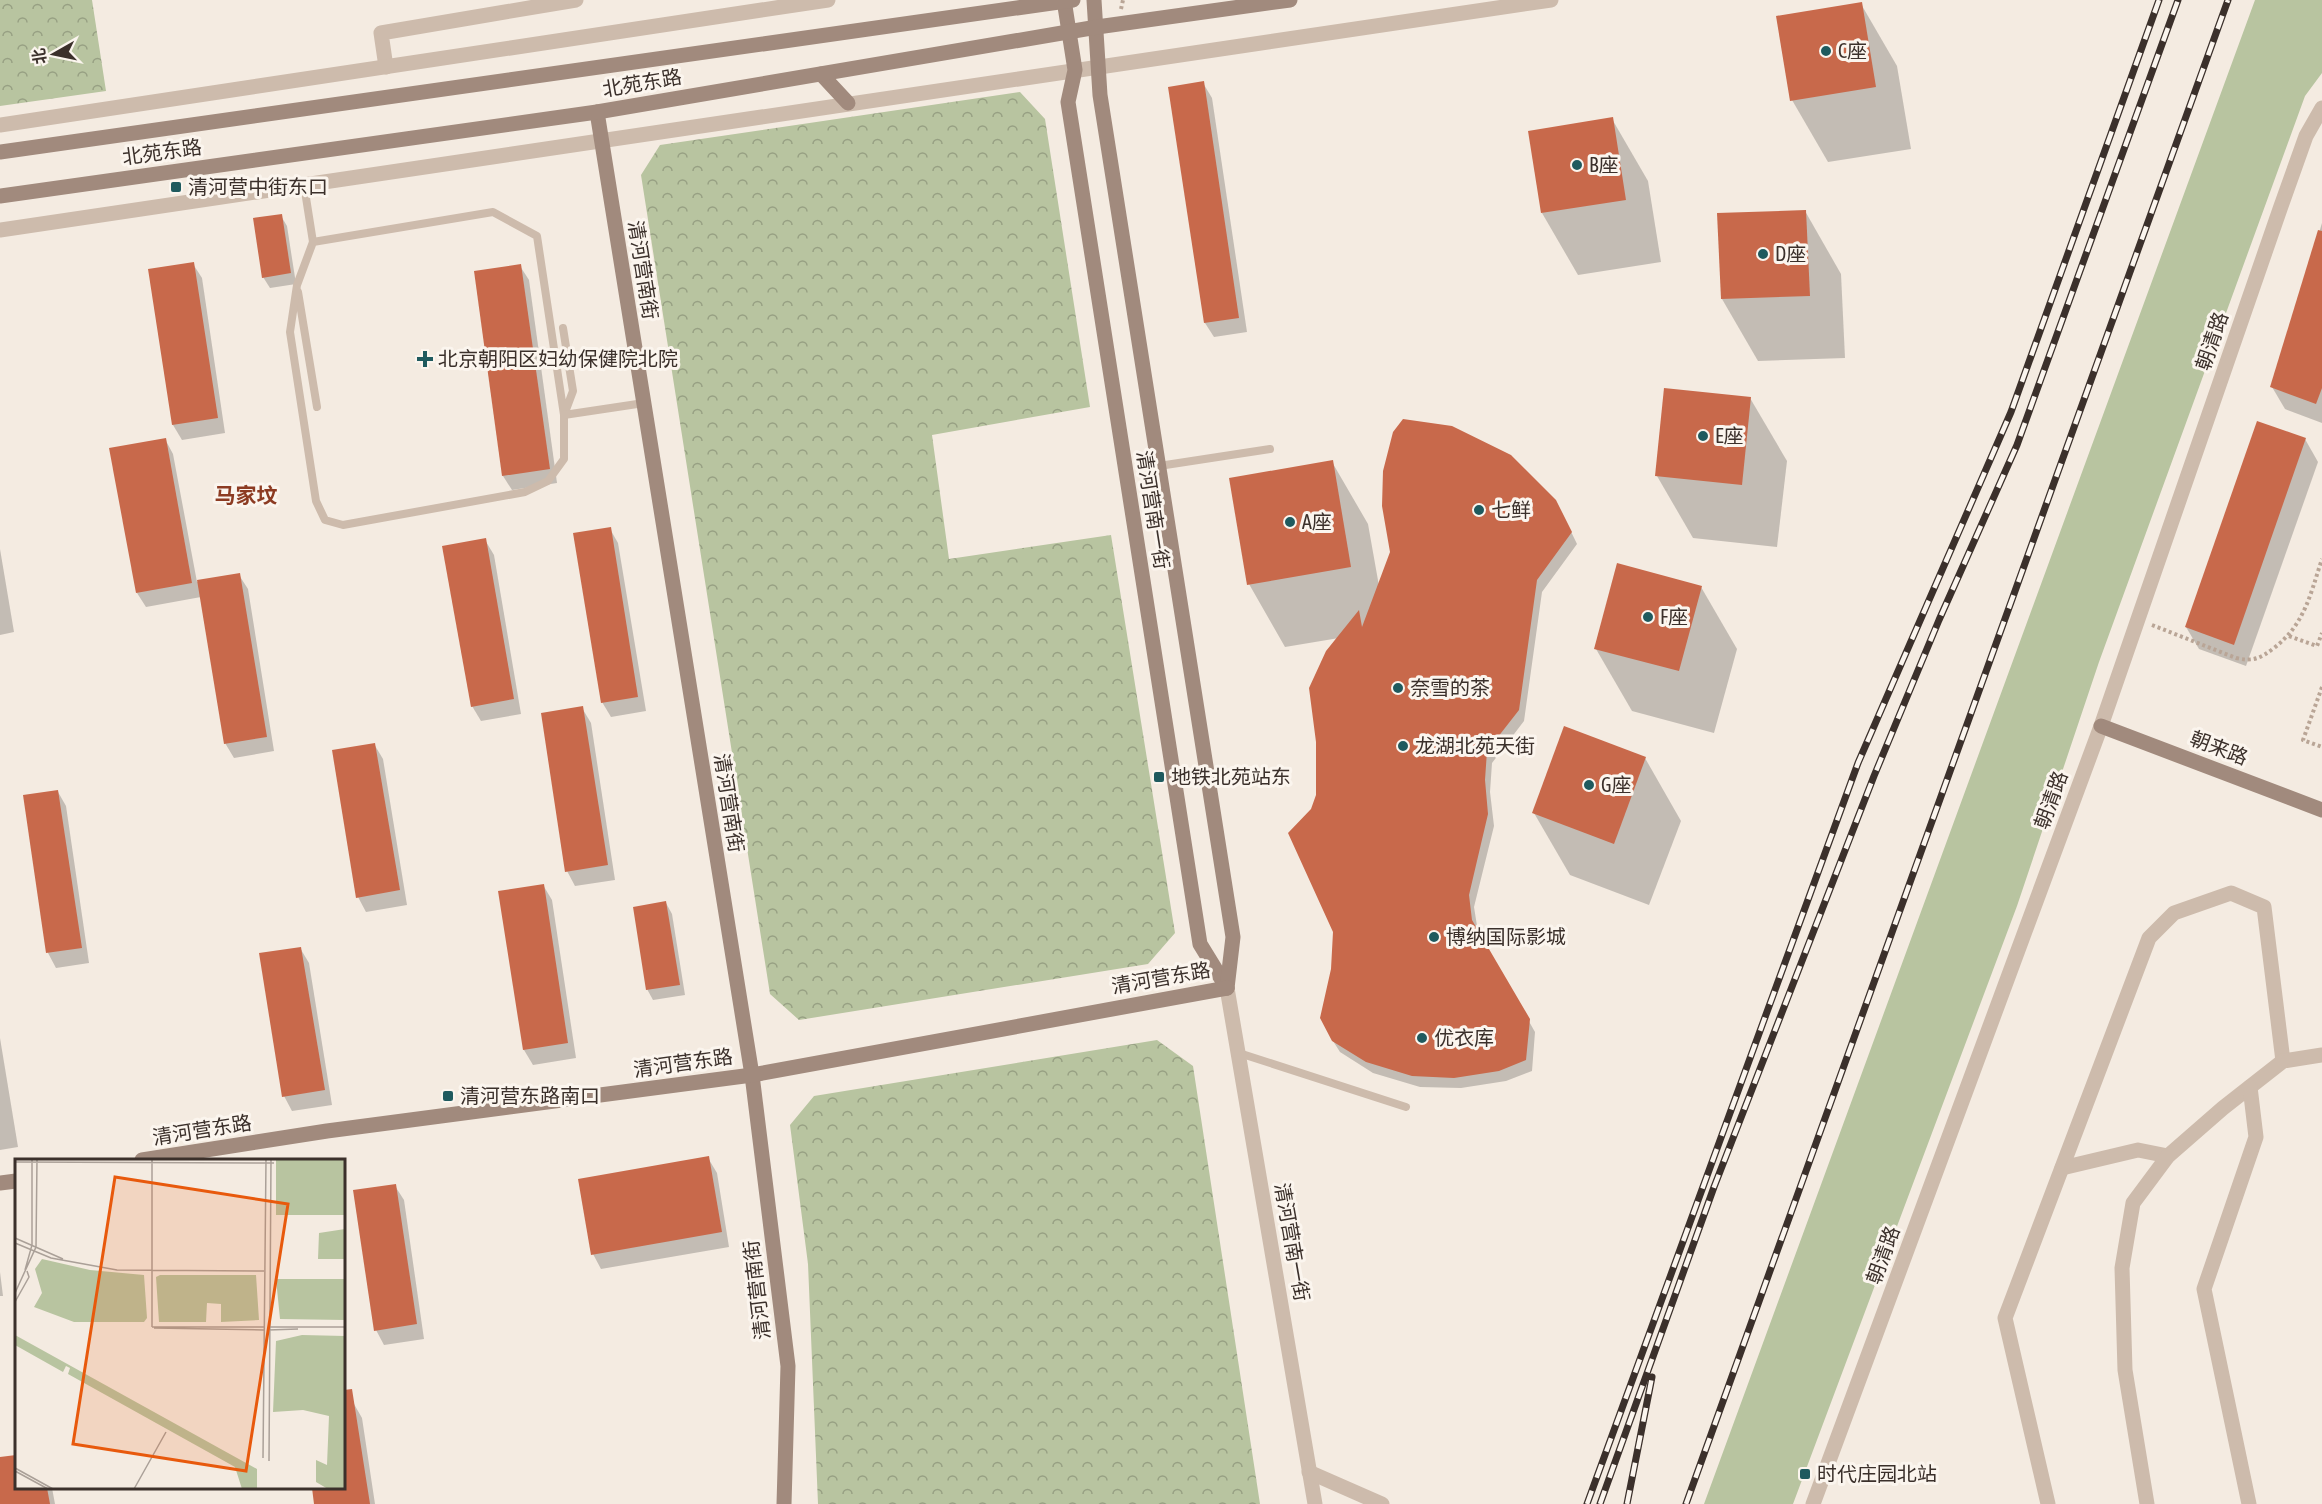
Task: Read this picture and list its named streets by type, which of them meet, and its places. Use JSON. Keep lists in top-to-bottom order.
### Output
{
  "streets": {
    "street": [
      "北苑东路",
      "清河营南街",
      "朝清路",
      "清河营南一街",
      "朝来路",
      "清河营东路"
    ]
  },
  "crossings": [
    ["北苑东路", "清河营南街"],
    ["北苑东路", "清河营南一街"],
    ["清河营南街", "清河营东路"],
    ["朝清路", "朝来路"],
    ["清河营南一街", "清河营东路"]
  ],
  "districts": ["马家坟"],
  "places": {
    "other": [
      "C座",
      "B座",
      "D座",
      "E座",
      "七鲜",
      "A座",
      "F座",
      "奈雪的茶",
      "龙湖北苑天街",
      "G座",
      "博纳国际影城",
      "优衣库"
    ],
    "transit": [
      "清河营中街东口",
      "地铁北苑站东",
      "清河营东路南口",
      "时代庄园北站"
    ],
    "health": ["北京朝阳区妇幼保健院北院"]
  },
  "north": "left"
}
